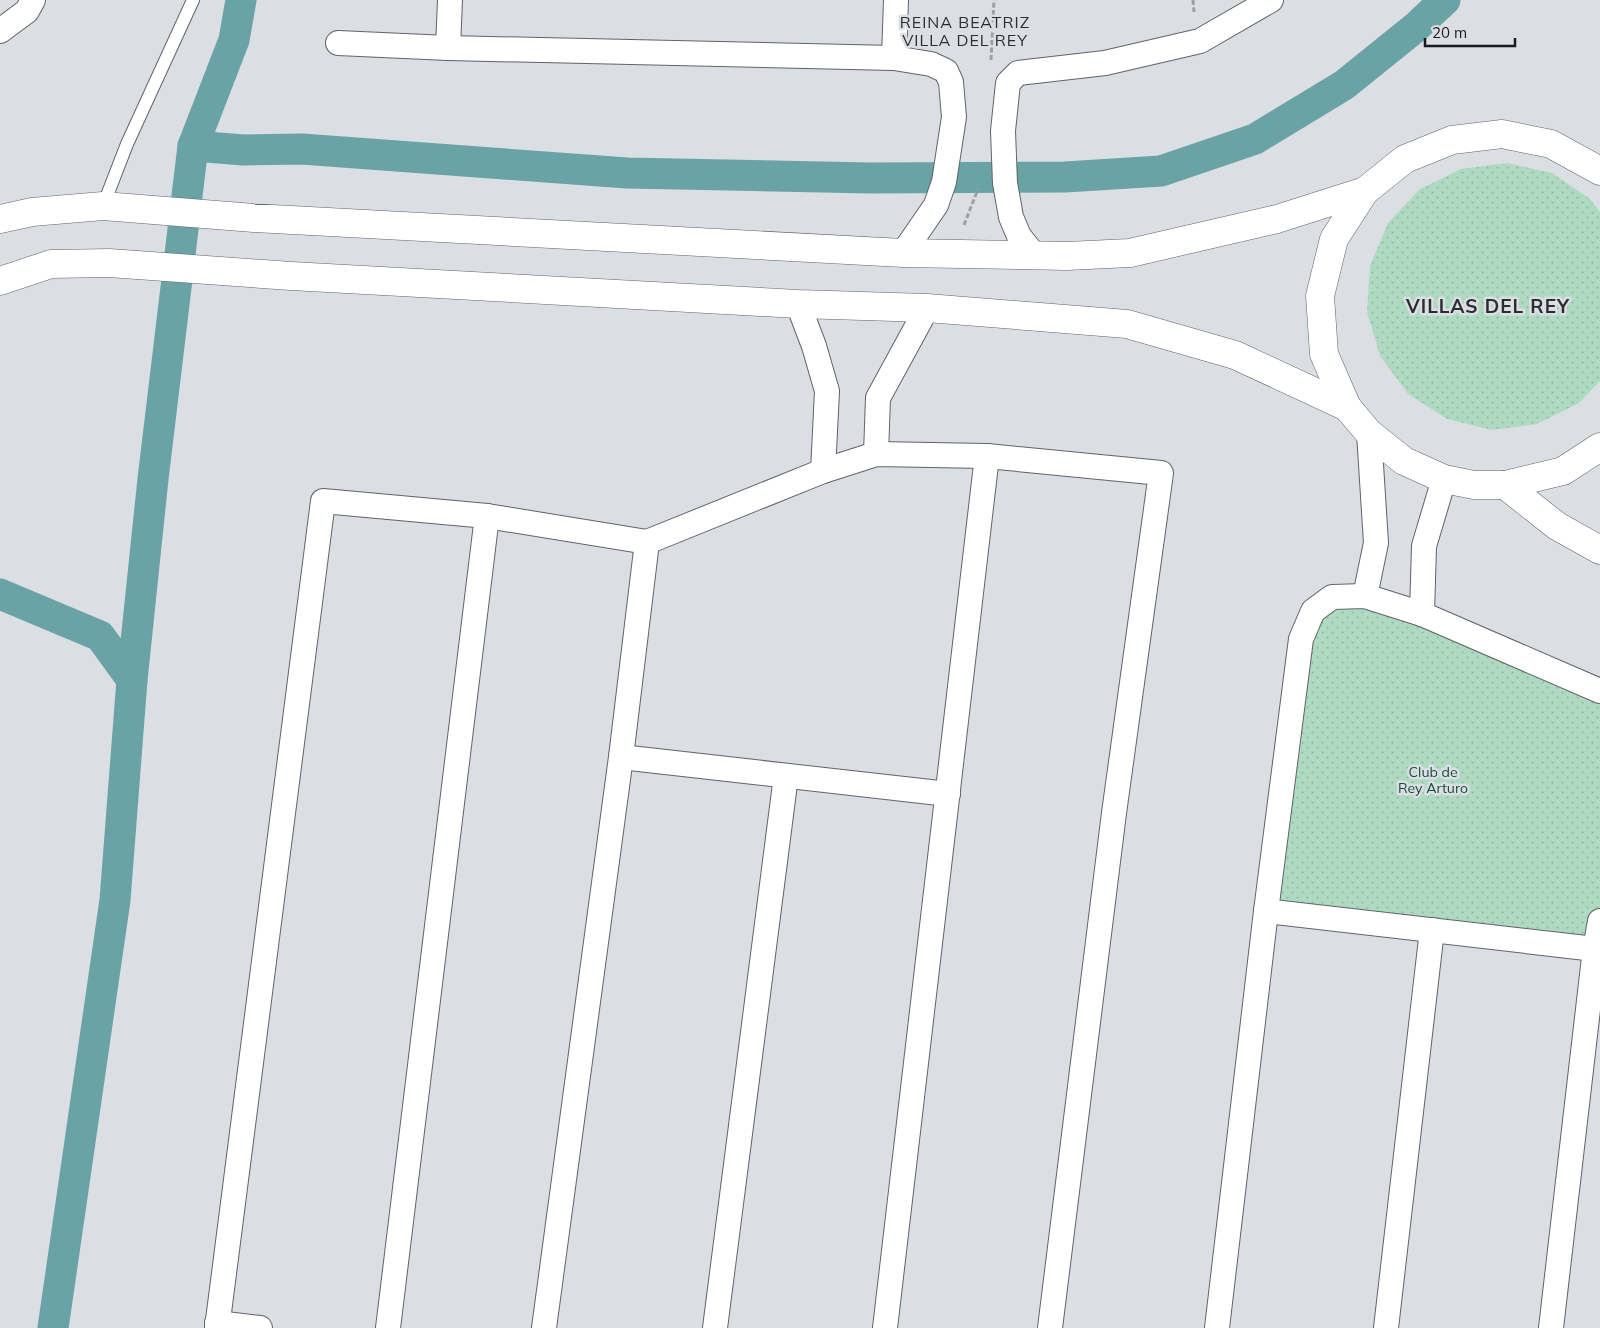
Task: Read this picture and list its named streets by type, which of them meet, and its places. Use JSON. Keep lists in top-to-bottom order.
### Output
{
  "districts": ["REINA BEATRIZ VILLA DEL REY", "VILLAS DEL REY"],
  "parks": ["Club de Rey Arturo"],
  "scale_bar": "20 m"
}
